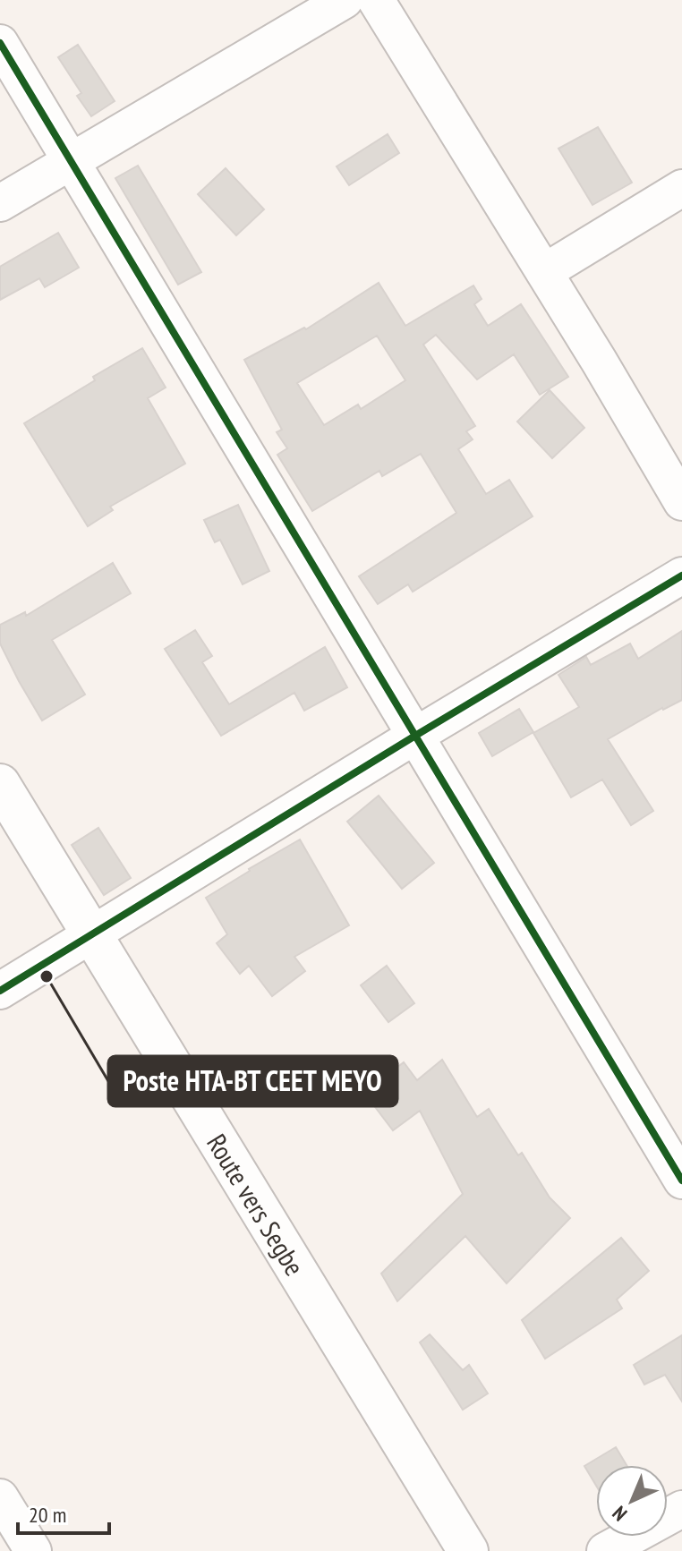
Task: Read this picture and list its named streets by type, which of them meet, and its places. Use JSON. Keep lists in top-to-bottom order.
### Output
{
  "streets": {
    "main road": ["Route vers Segbe"]
  },
  "places": ["Poste HTA-BT CEET MEYO"],
  "scale_bar": "20 m",
  "north": "bottom left"
}
